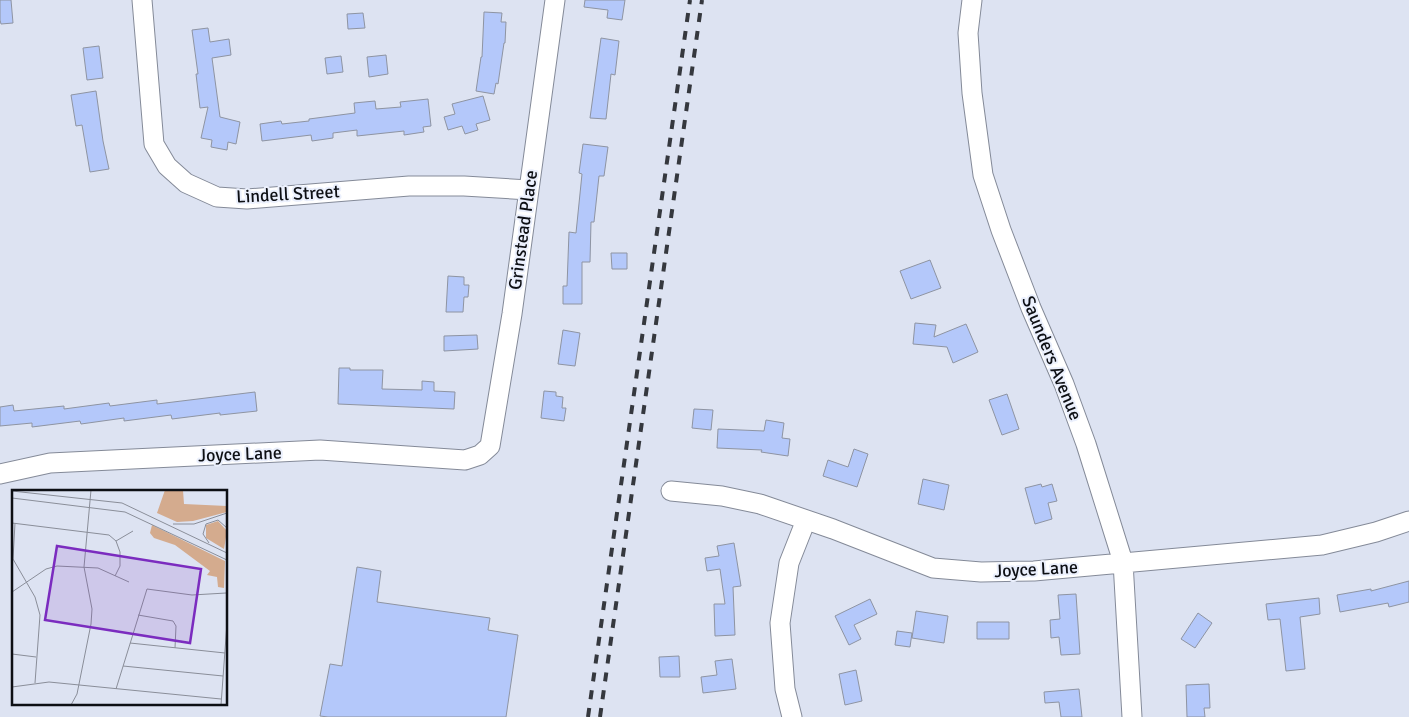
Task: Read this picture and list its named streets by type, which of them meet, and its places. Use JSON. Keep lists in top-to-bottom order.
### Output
{
  "streets": {
    "street": [
      "Lindell Street",
      "Grinstead Place",
      "Saunders Avenue",
      "Joyce Lane"
    ]
  },
  "crossings": [
    ["Lindell Street", "Grinstead Place"],
    ["Grinstead Place", "Joyce Lane"],
    ["Saunders Avenue", "Joyce Lane"]
  ]
}
